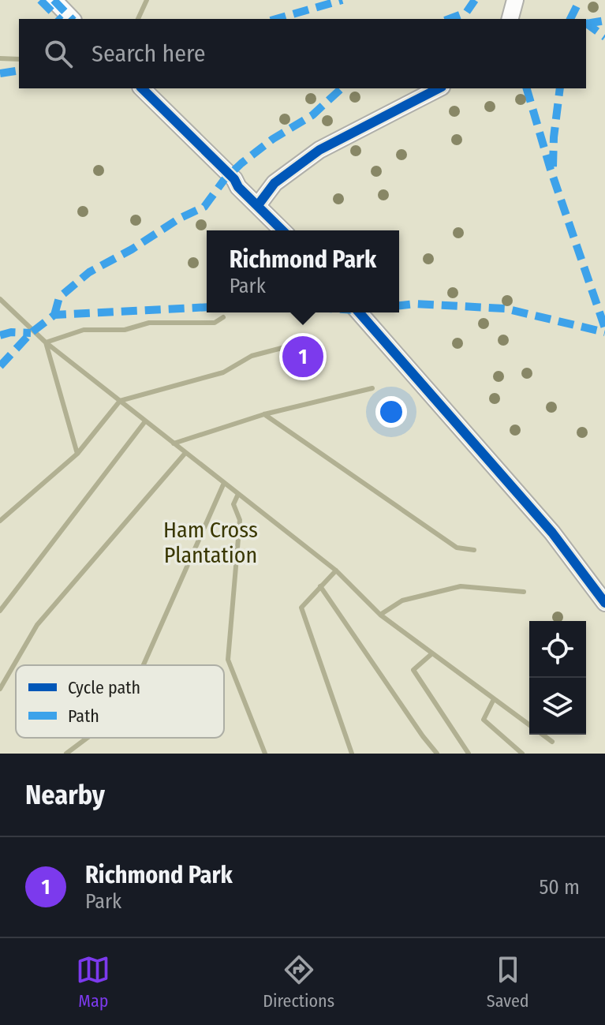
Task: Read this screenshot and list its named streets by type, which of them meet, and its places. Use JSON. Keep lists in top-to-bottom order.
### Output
{
  "parks": ["Ham Cross Plantation"],
  "legend": ["Cycle path", "Path"],
  "page": {
    "search": "Search here",
    "popup": ["Richmond Park", "Park"],
    "pins": "1",
    "heading": "Nearby",
    "list": [
      {
        "mark": "1",
        "name": "Richmond Park",
        "note": "Park",
        "value": "50 m"
      }
    ],
    "nav": ["Map", "Directions", "Saved"]
  }
}
